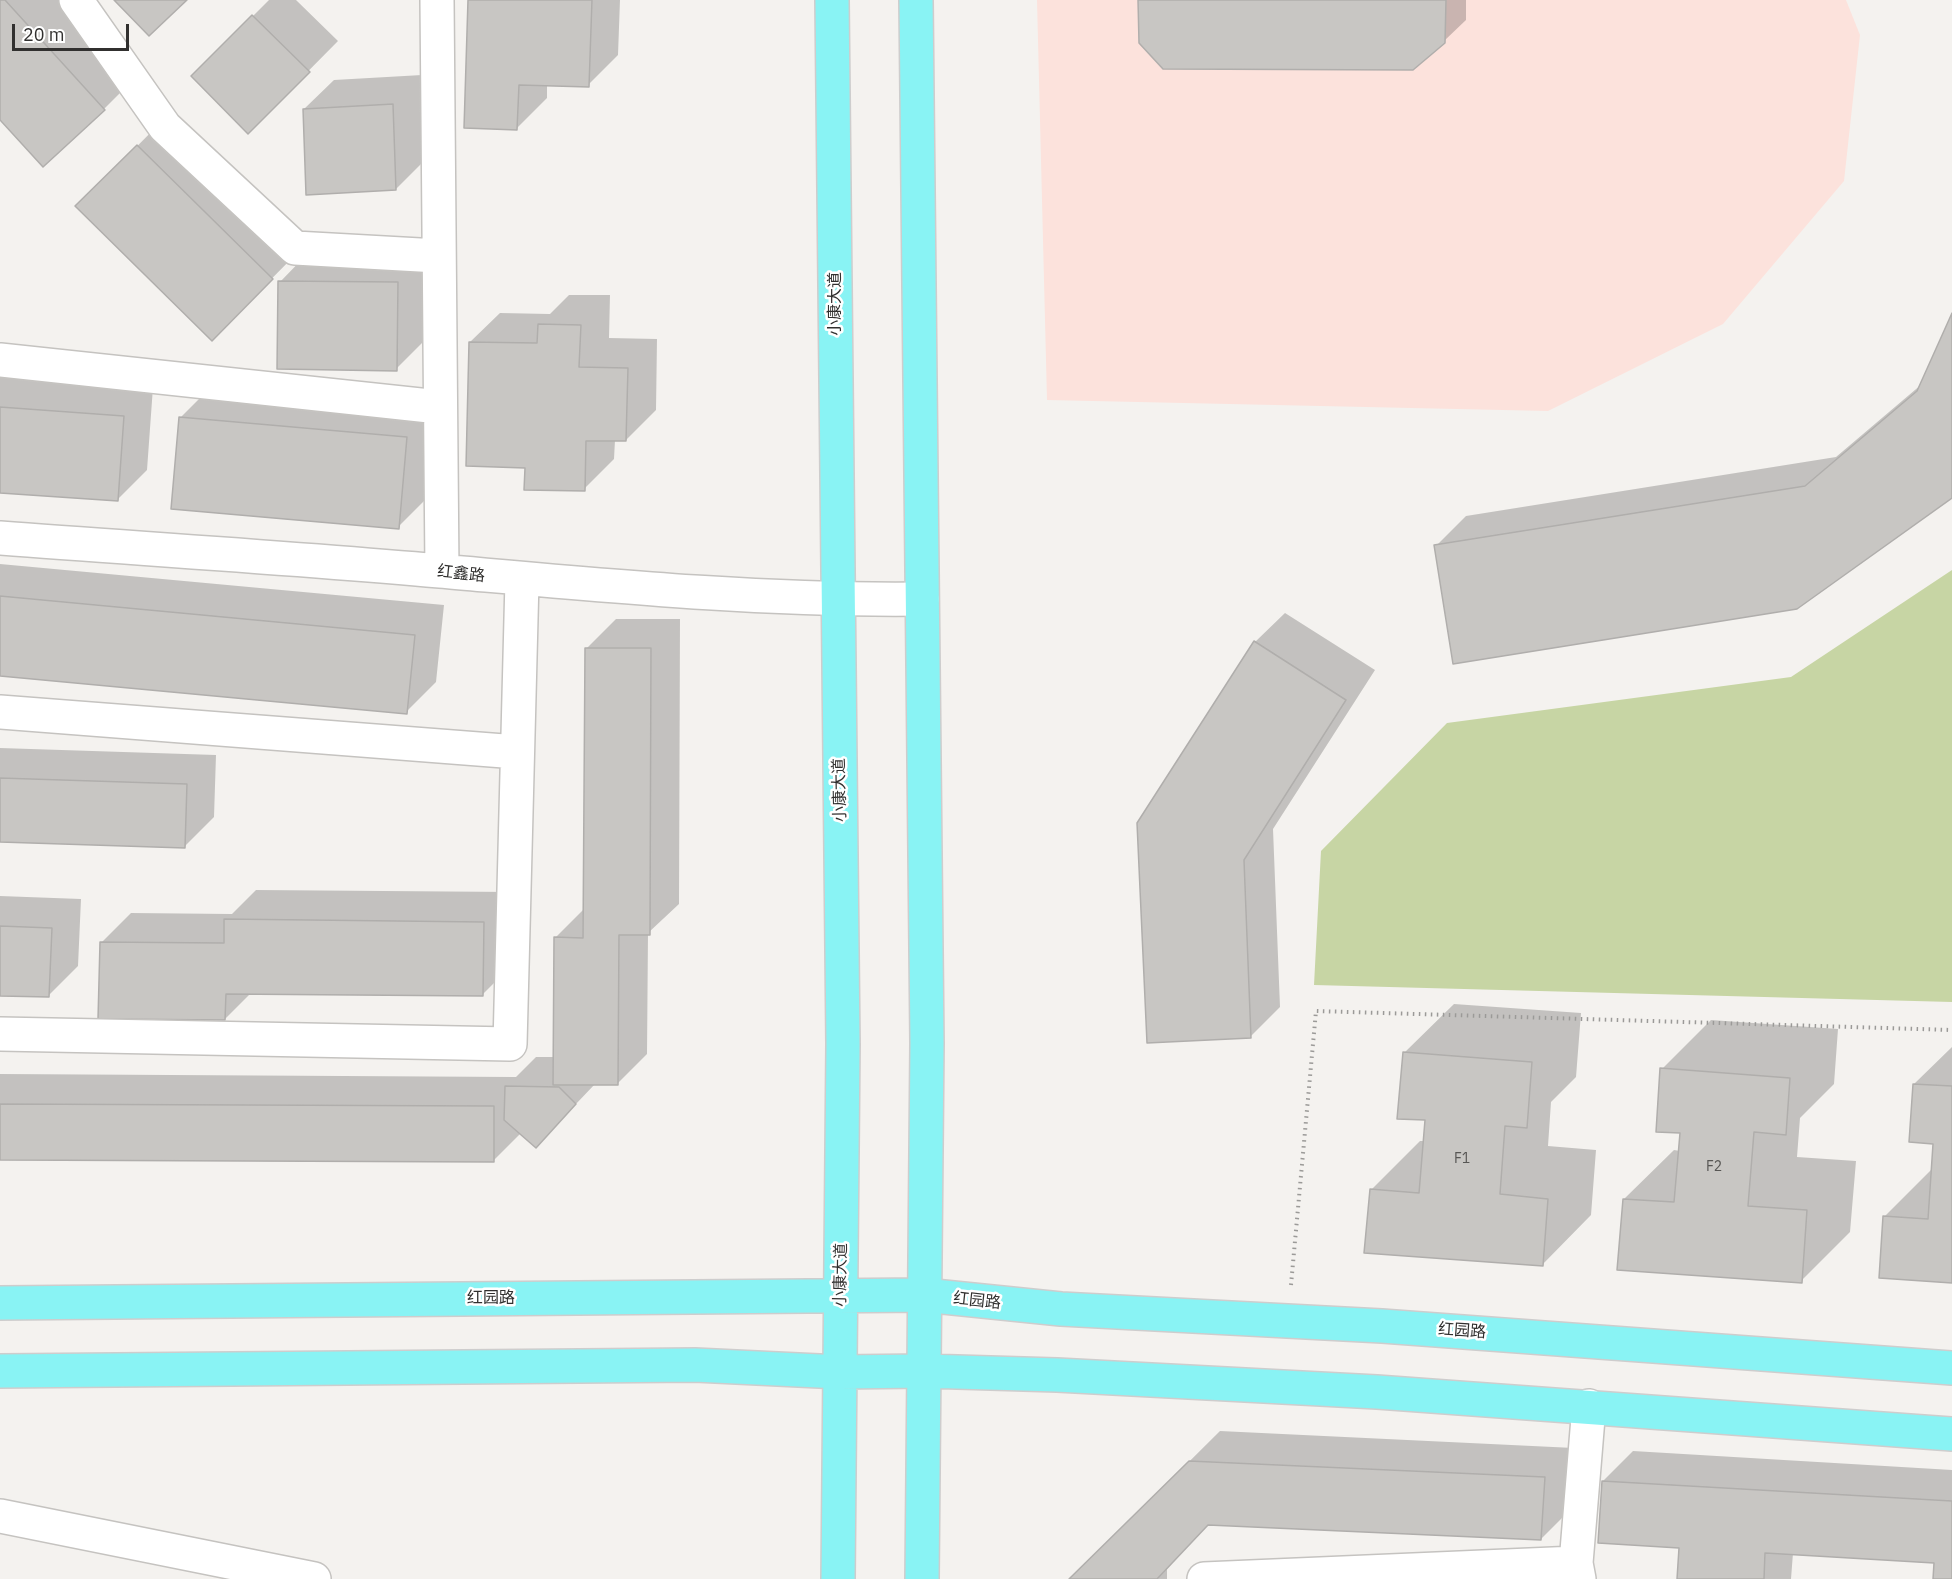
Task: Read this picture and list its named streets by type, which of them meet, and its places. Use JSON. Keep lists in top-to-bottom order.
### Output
{
  "streets": {
    "main road": ["小康大道", "红园路"],
    "street": ["红鑫路"]
  },
  "crossings": [
    ["小康大道", "红鑫路"],
    ["小康大道", "红园路"]
  ],
  "house_numbers": ["F1", "F2"],
  "scale_bar": "20 m"
}
